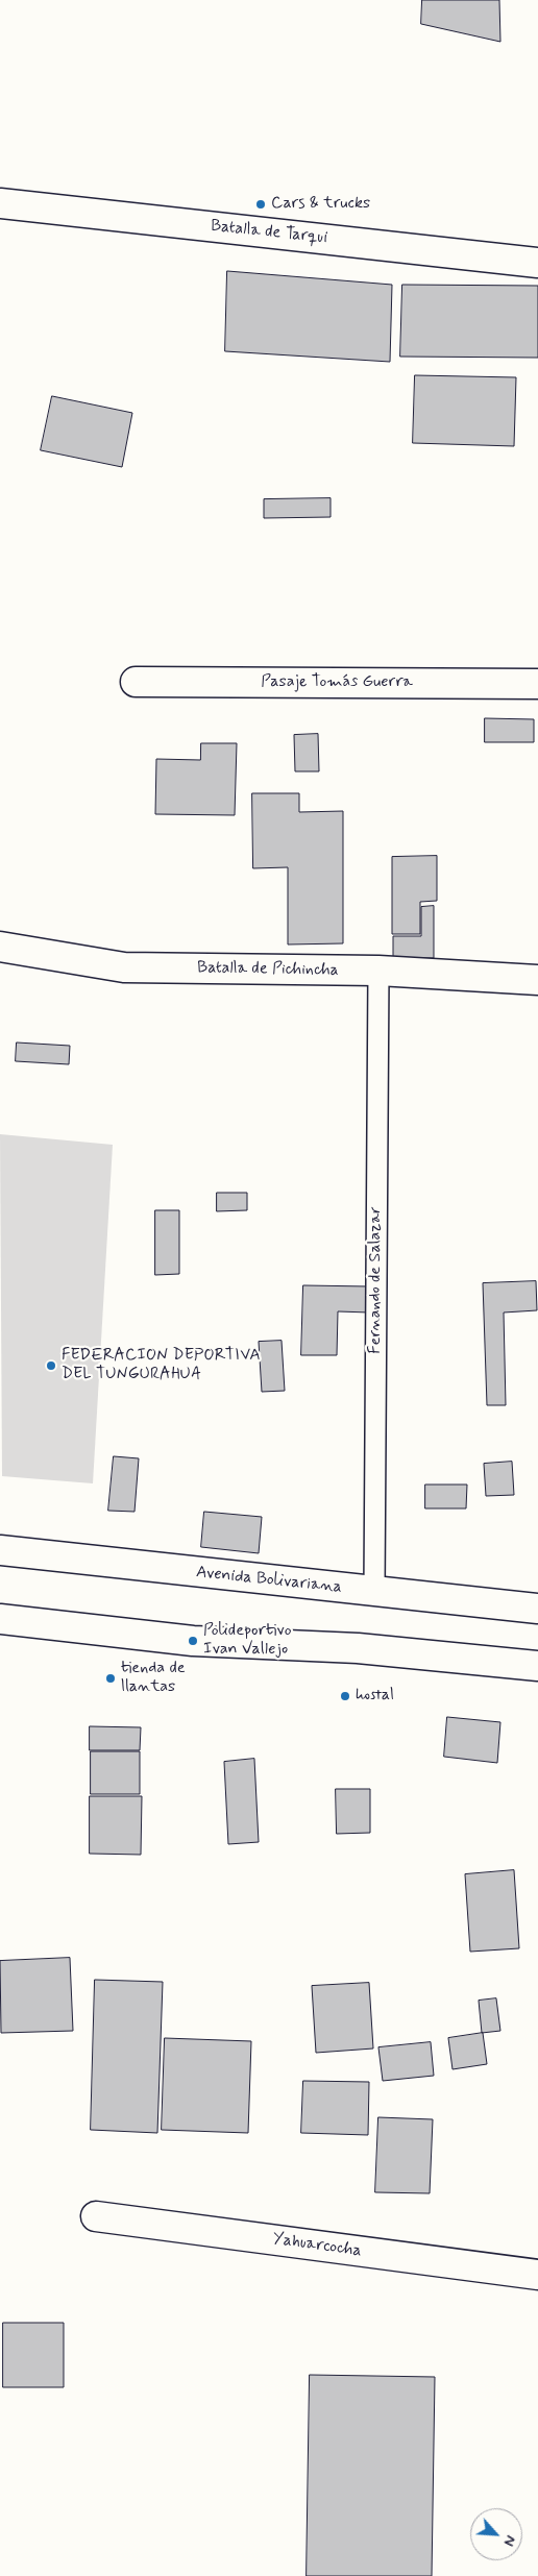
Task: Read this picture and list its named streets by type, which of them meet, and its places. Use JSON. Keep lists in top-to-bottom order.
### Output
{
  "streets": {
    "street": [
      "Batalla de Tarqui",
      "Pasaje Tomás Guerra",
      "Batalla de Pichincha",
      "Avenida Bolivariana",
      "Yahuarcocha"
    ],
    "lane": ["Fernando de Salazar"]
  },
  "crossings": [
    ["Batalla de Pichincha", "Fernando de Salazar"],
    ["Fernando de Salazar", "Avenida Bolivariana"]
  ],
  "places": [
    "Cars & trucks",
    "FEDERACION DEPORTIVA DEL TUNGURAHUA",
    "Polideportivo Ivan Vallejo",
    "tienda de llantas",
    "hostal"
  ],
  "north": "bottom right"
}
